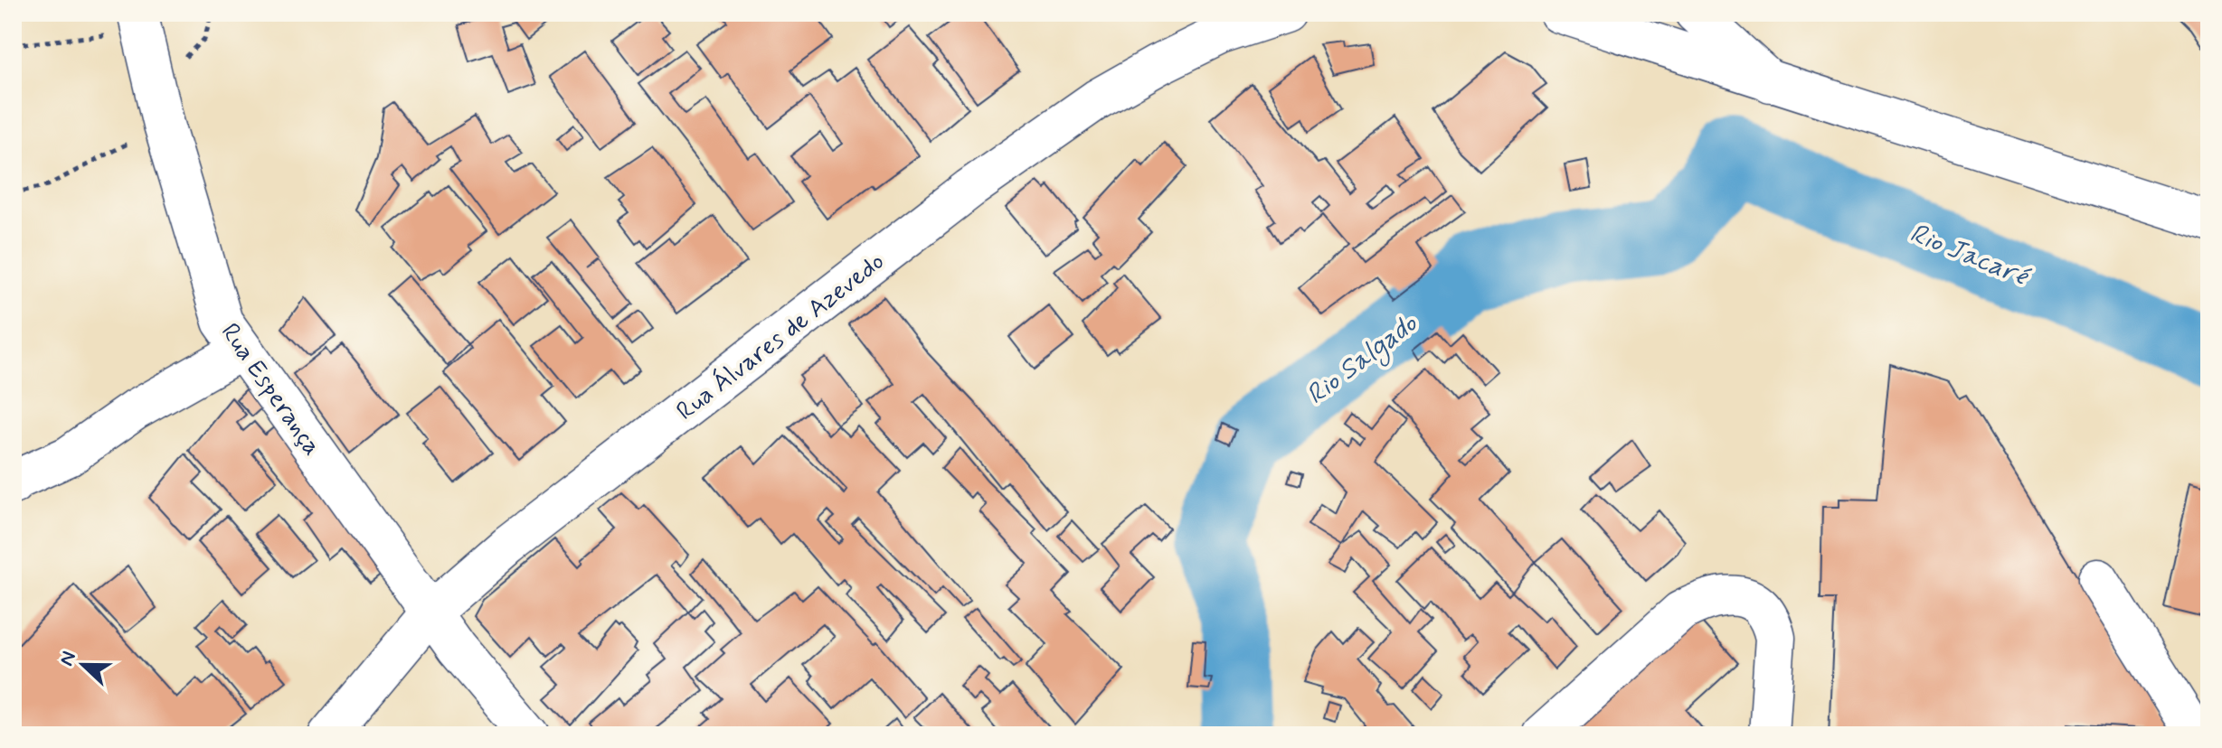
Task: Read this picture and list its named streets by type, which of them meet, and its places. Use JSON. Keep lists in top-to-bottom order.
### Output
{
  "streets": {
    "main road": ["Rua Álvares de Azevedo", "Rua Esperança"]
  },
  "crossings": [
    ["Rua Álvares de Azevedo", "Rua Esperança"]
  ],
  "water": ["Rio Jacaré", "Rio Salgado"],
  "north": "left"
}
